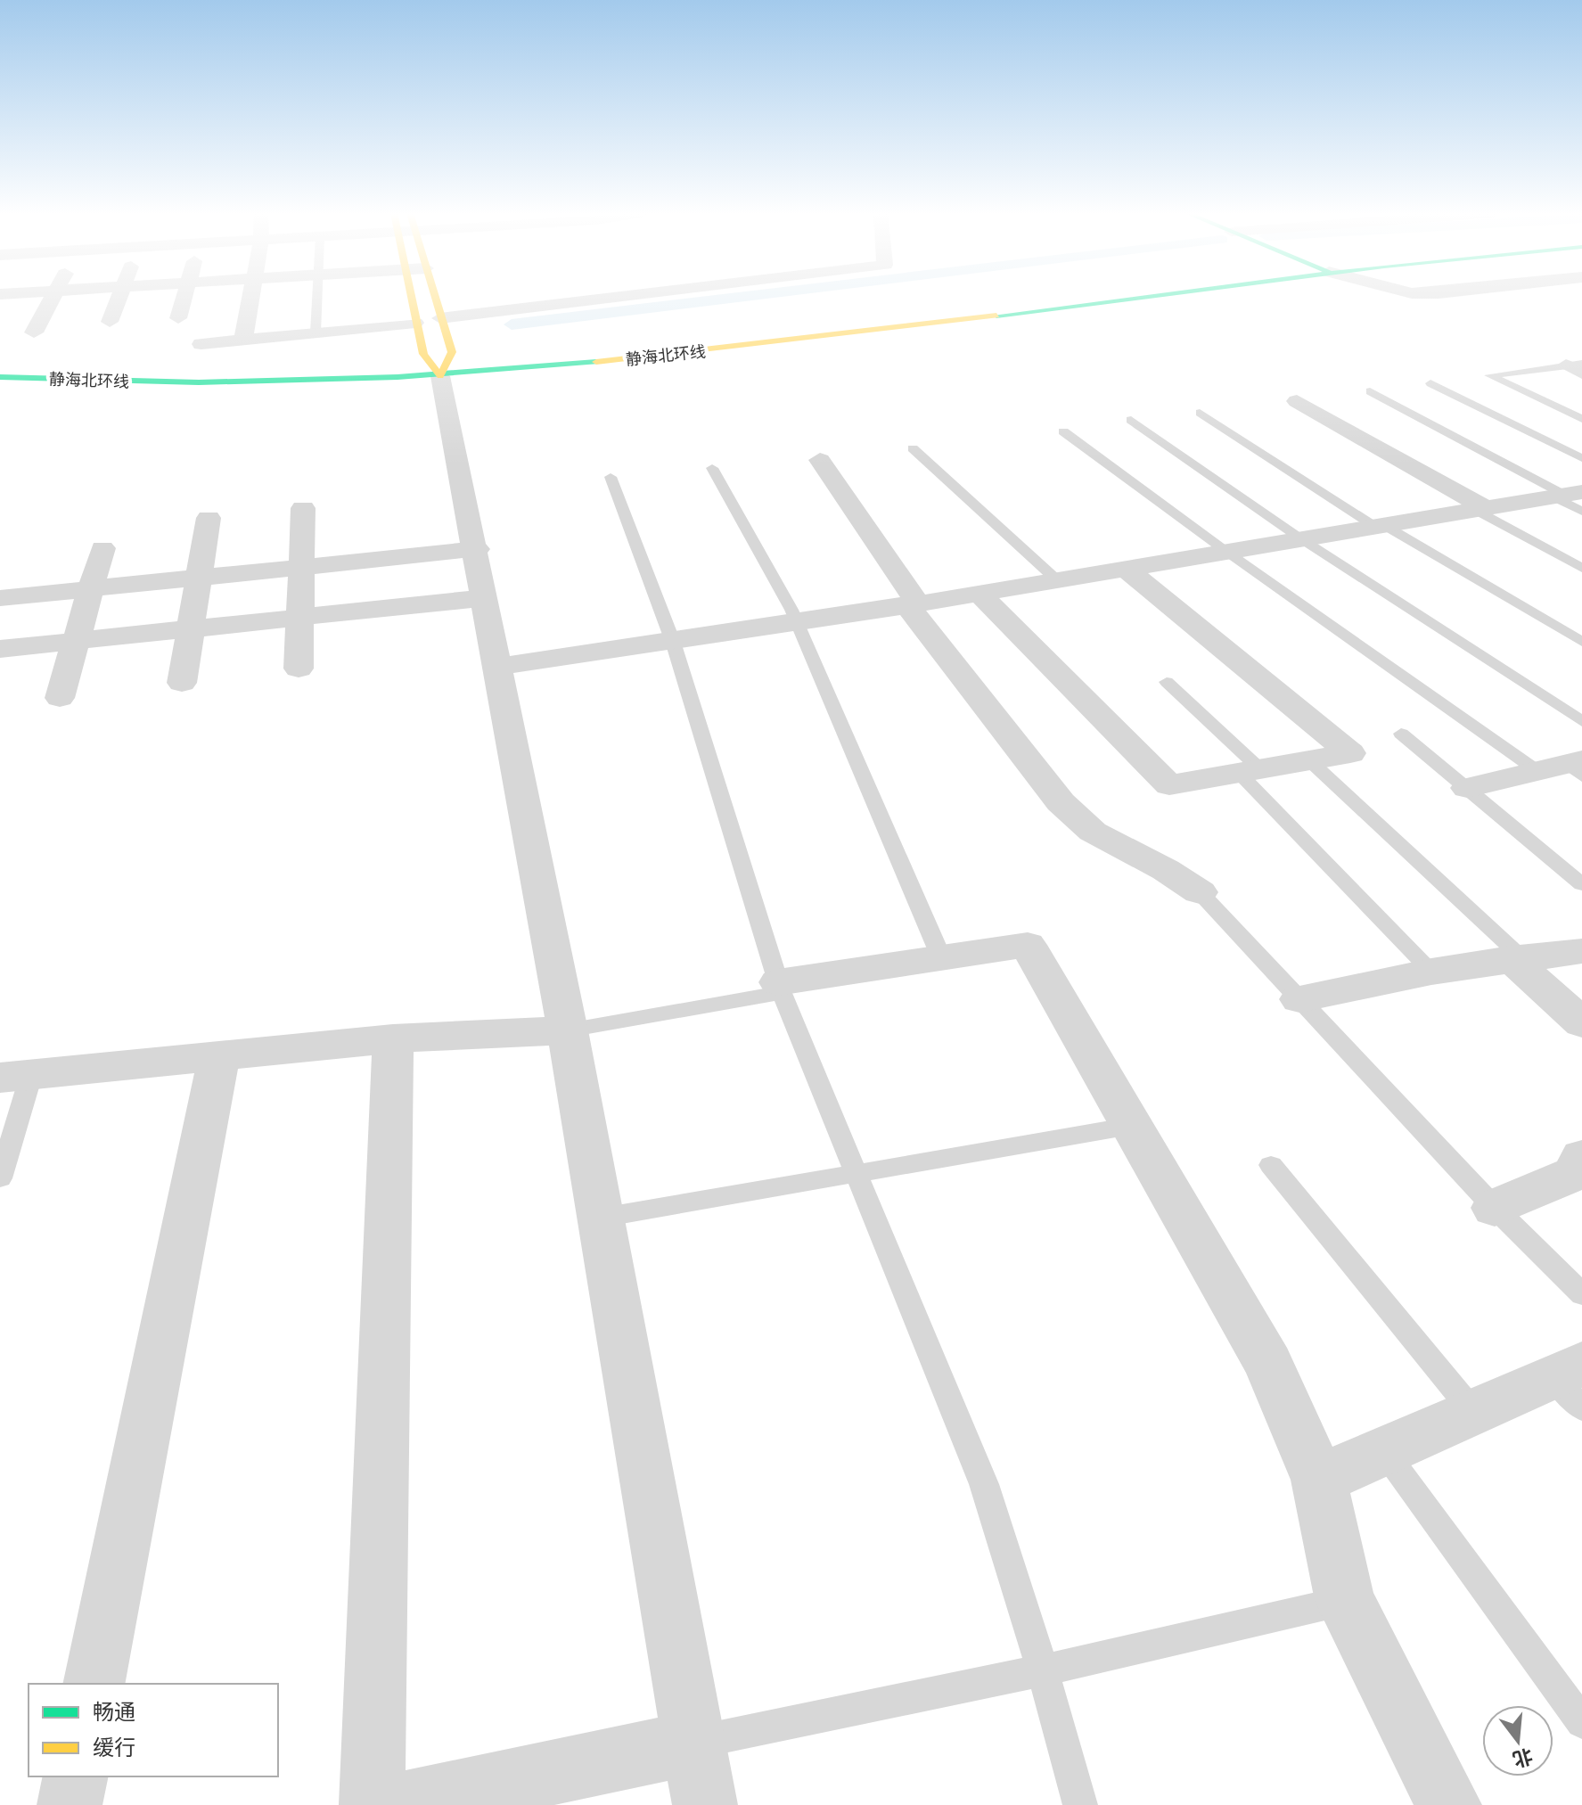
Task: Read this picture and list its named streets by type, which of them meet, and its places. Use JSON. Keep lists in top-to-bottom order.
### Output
{
  "streets": {
    "main road": ["静海北环线"]
  },
  "legend": ["畅通", "缓行"],
  "north": "bottom"
}
